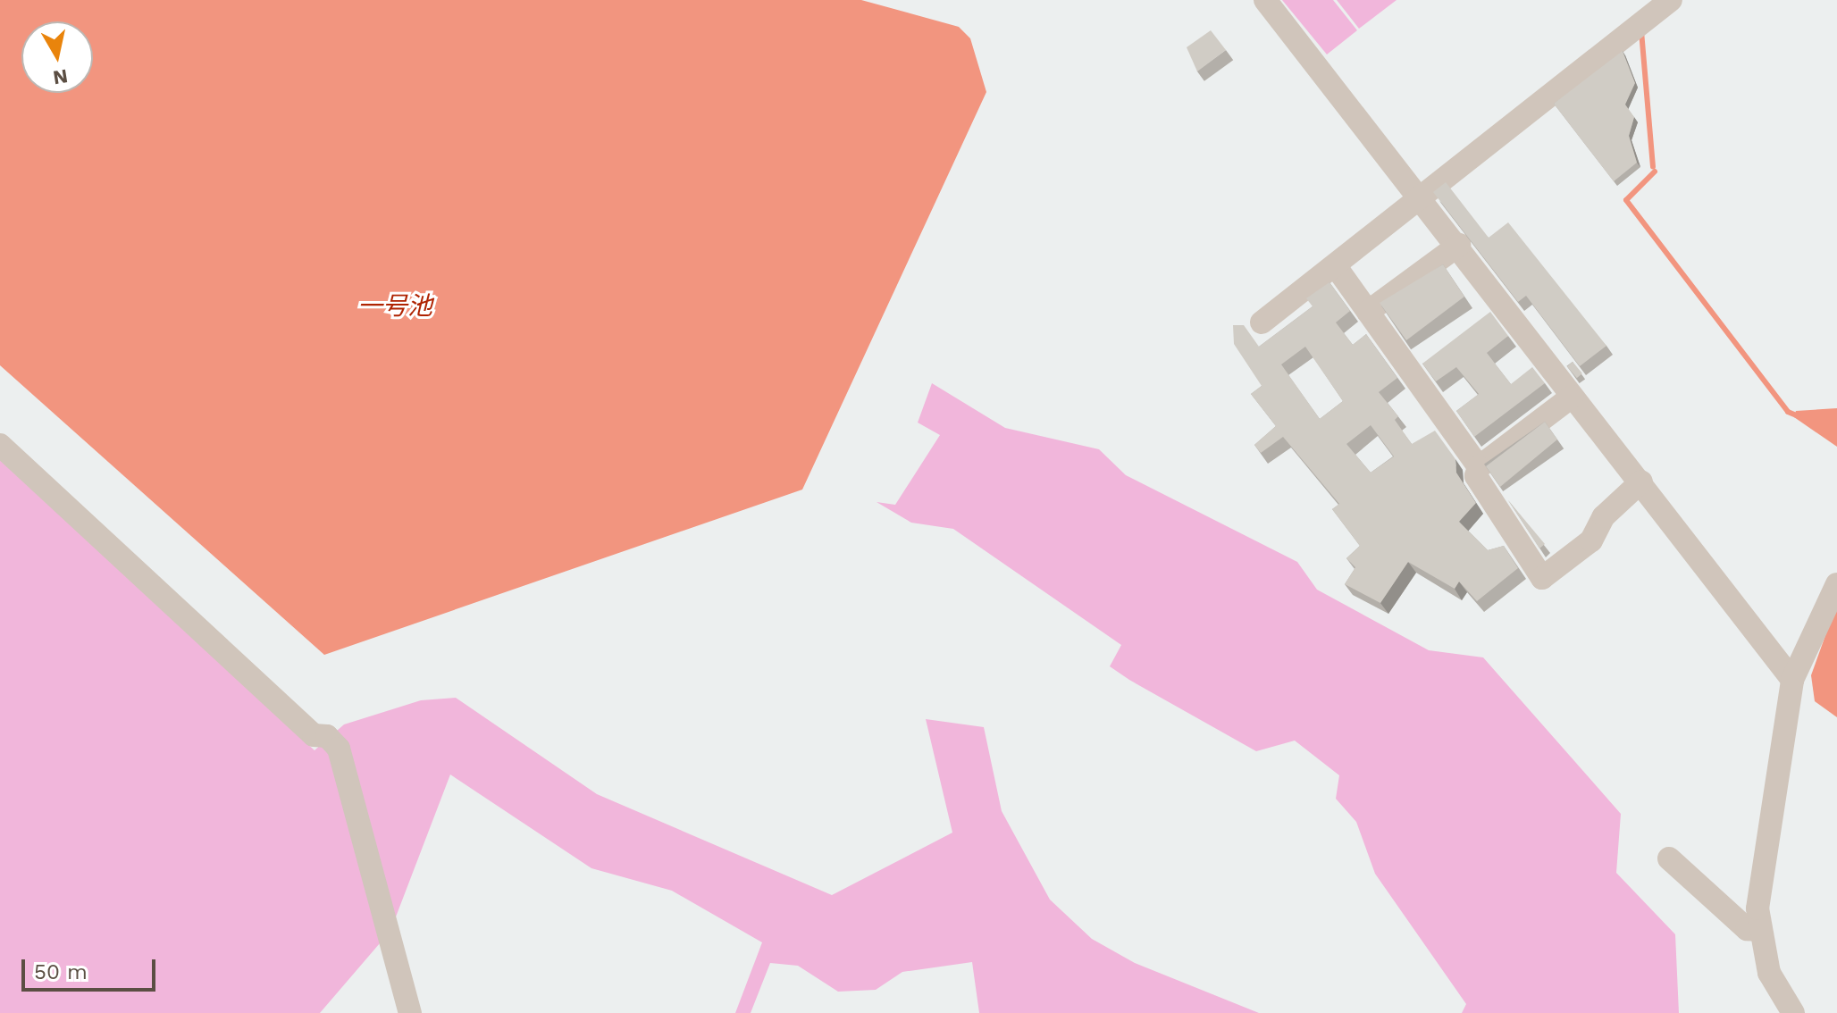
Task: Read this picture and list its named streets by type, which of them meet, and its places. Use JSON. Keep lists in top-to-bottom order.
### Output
{
  "water": ["一号池"],
  "scale_bar": "50 m",
  "north": "bottom"
}
